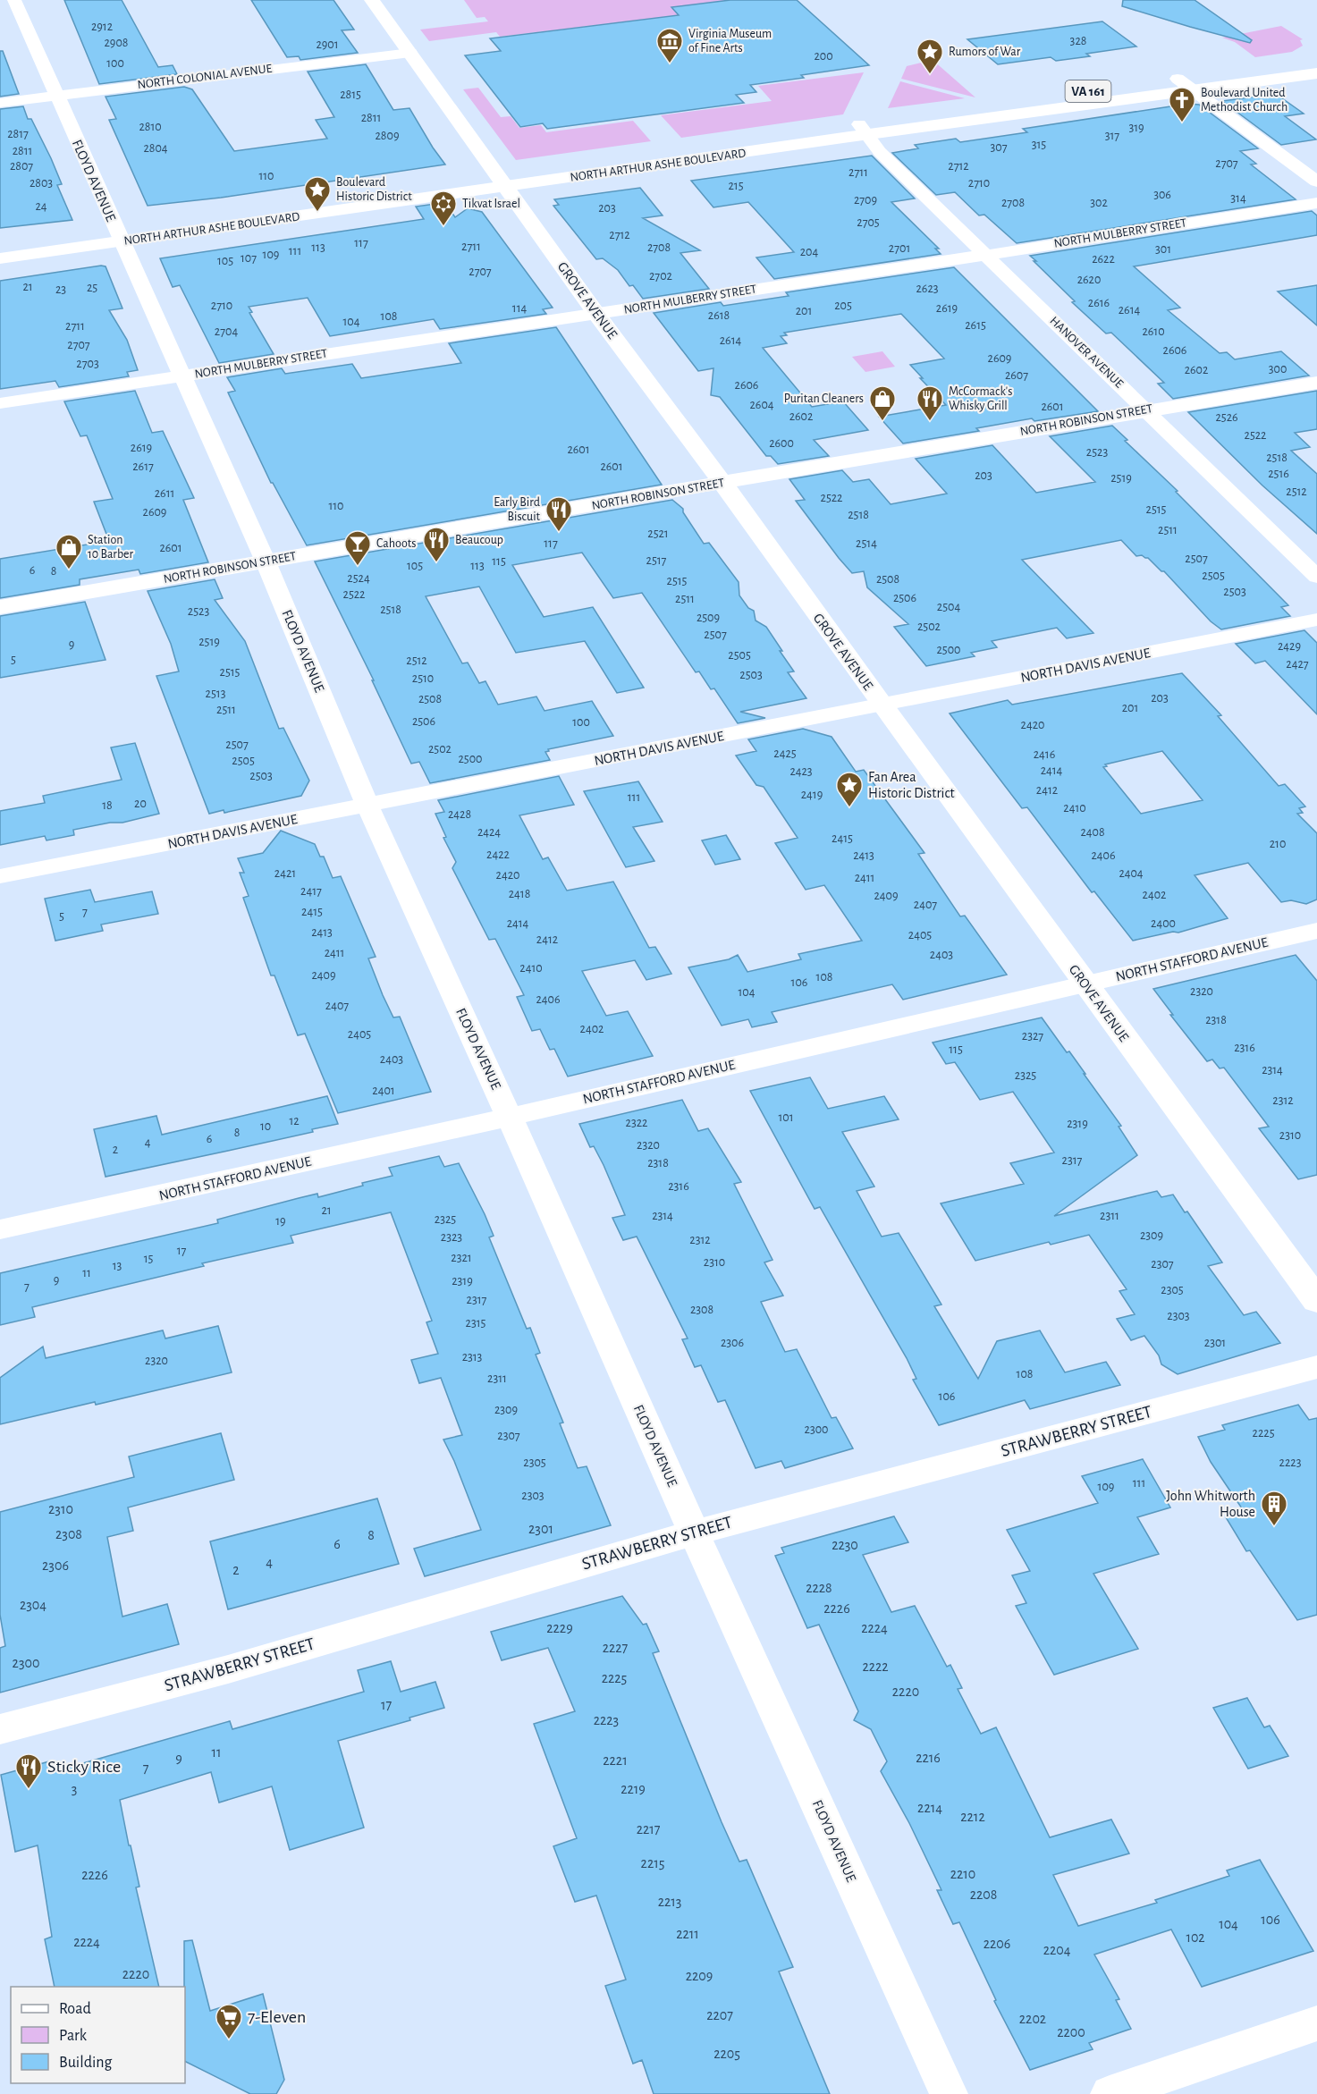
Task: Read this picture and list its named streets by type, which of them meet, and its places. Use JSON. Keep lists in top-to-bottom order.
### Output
{
  "streets": {
    "street": [
      "NORTH COLONIAL AVENUE",
      "VA 161",
      "NORTH ARTHUR ASHE BOULEVARD",
      "FLOYD AVENUE",
      "NORTH MULBERRY STREET",
      "GROVE AVENUE",
      "HANOVER AVENUE",
      "NORTH ROBINSON STREET",
      "NORTH DAVIS AVENUE",
      "NORTH STAFFORD AVENUE",
      "STRAWBERRY STREET"
    ]
  },
  "crossings": [
    ["NORTH COLONIAL AVENUE", "FLOYD AVENUE"],
    ["NORTH COLONIAL AVENUE", "GROVE AVENUE"],
    ["NORTH ARTHUR ASHE BOULEVARD", "FLOYD AVENUE"],
    ["NORTH ARTHUR ASHE BOULEVARD", "GROVE AVENUE"],
    ["NORTH ARTHUR ASHE BOULEVARD", "HANOVER AVENUE"],
    ["FLOYD AVENUE", "NORTH MULBERRY STREET"],
    ["FLOYD AVENUE", "NORTH ROBINSON STREET"],
    ["FLOYD AVENUE", "NORTH DAVIS AVENUE"],
    ["FLOYD AVENUE", "NORTH STAFFORD AVENUE"],
    ["FLOYD AVENUE", "STRAWBERRY STREET"],
    ["NORTH MULBERRY STREET", "GROVE AVENUE"],
    ["NORTH MULBERRY STREET", "HANOVER AVENUE"],
    ["GROVE AVENUE", "NORTH ROBINSON STREET"],
    ["GROVE AVENUE", "NORTH DAVIS AVENUE"],
    ["GROVE AVENUE", "NORTH STAFFORD AVENUE"],
    ["HANOVER AVENUE", "NORTH ROBINSON STREET"]
  ],
  "places": {
    "museum": ["Virginia Museum of Fine Arts"],
    "place": ["Rumors of War", "Boulevard Historic District", "Fan Area Historic District"],
    "church": ["Boulevard United Methodist Church"],
    "synagogue": ["Tikvat Israel"],
    "shop": ["Puritan Cleaners", "Station 10 Barber"],
    "restaurant": [
      "McCormack's Whisky Grill",
      "Early Bird Biscuit",
      "Beaucoup",
      "Sticky Rice"
    ],
    "bar": ["Cahoots"],
    "building": ["John Whitworth House"],
    "supermarket": ["7-Eleven"]
  },
  "house_numbers": [
    "2912",
    "328",
    "2908",
    "2901",
    "200",
    "100",
    "2815",
    "2811",
    "2810",
    "319",
    "2817",
    "2809",
    "317",
    "315",
    "307",
    "2804",
    "2811",
    "2707",
    "2807",
    "2712",
    "2711",
    "110",
    "2803",
    "2710",
    "215",
    "306",
    "314",
    "2709",
    "2708",
    "302",
    "24",
    "203",
    "2705",
    "2712",
    "117",
    "2711",
    "113",
    "2708",
    "2701",
    "301",
    "111",
    "204",
    "109",
    "107",
    "2622",
    "105",
    "2707",
    "2702",
    "2620",
    "21",
    "25",
    "2623",
    "23",
    "2616",
    "2710",
    "205",
    "114",
    "2619",
    "2614",
    "201",
    "2618",
    "108",
    "104",
    "2615",
    "2711",
    "2704",
    "2610",
    "2614",
    "2707",
    "2606",
    "2609",
    "2703",
    "300",
    "2602",
    "2607",
    "2606",
    "2604",
    "2601",
    "2602",
    "2526",
    "2522",
    "2600",
    "2619",
    "2601",
    "2523",
    "2518",
    "2617",
    "2601",
    "2516",
    "203",
    "2519",
    "2512",
    "2611",
    "2522",
    "110",
    "2515",
    "2609",
    "2518",
    "2511",
    "2521",
    "117",
    "2514",
    "2601",
    "2507",
    "2517",
    "115",
    "105",
    "113",
    "6",
    "8",
    "2505",
    "2524",
    "2508",
    "2515",
    "2503",
    "2522",
    "2506",
    "2511",
    "2504",
    "2518",
    "2523",
    "2509",
    "2502",
    "2507",
    "2519",
    "9",
    "2429",
    "2500",
    "2505",
    "5",
    "2512",
    "2427",
    "2515",
    "2503",
    "2510",
    "2513",
    "203",
    "2508",
    "201",
    "2511",
    "2506",
    "100",
    "2420",
    "2507",
    "2502",
    "2425",
    "2416",
    "2500",
    "2505",
    "2414",
    "2423",
    "2503",
    "2412",
    "2419",
    "111",
    "20",
    "18",
    "2410",
    "2428",
    "2424",
    "2408",
    "2415",
    "210",
    "2422",
    "2413",
    "2406",
    "2421",
    "2404",
    "2420",
    "2411",
    "2417",
    "2418",
    "2402",
    "2409",
    "2407",
    "7",
    "2415",
    "5",
    "2414",
    "2400",
    "2413",
    "2405",
    "2412",
    "2411",
    "2403",
    "2410",
    "2409",
    "108",
    "106",
    "2320",
    "104",
    "2406",
    "2407",
    "2318",
    "2402",
    "2405",
    "2327",
    "2316",
    "115",
    "2403",
    "2314",
    "2325",
    "2401",
    "2312",
    "101",
    "12",
    "2322",
    "2319",
    "10",
    "8",
    "2310",
    "6",
    "4",
    "2320",
    "2",
    "2317",
    "2318",
    "2316",
    "21",
    "2314",
    "2311",
    "2325",
    "19",
    "2309",
    "2323",
    "2312",
    "17",
    "2321",
    "15",
    "2310",
    "2307",
    "13",
    "11",
    "9",
    "2319",
    "7",
    "2305",
    "2317",
    "2308",
    "2303",
    "2315",
    "2306",
    "2301",
    "2313",
    "2320",
    "108",
    "2311",
    "106",
    "2309",
    "2300",
    "2225",
    "2307",
    "2305",
    "2223",
    "111",
    "109",
    "2303",
    "2310",
    "2301",
    "2308",
    "8",
    "6",
    "2230",
    "4",
    "2306",
    "2",
    "2228",
    "2304",
    "2226",
    "2229",
    "2224",
    "2227",
    "2300",
    "2222",
    "2225",
    "2220",
    "17",
    "2223",
    "11",
    "2216",
    "9",
    "2221",
    "7",
    "3",
    "2219",
    "2214",
    "2212",
    "2217",
    "2215",
    "2210",
    "2226",
    "2208",
    "2213",
    "106",
    "104",
    "2211",
    "102",
    "2224",
    "2206",
    "2204",
    "2220",
    "2209",
    "2207",
    "2202",
    "2200",
    "2205"
  ],
  "legend": ["Road", "Park", "Building"]
}
